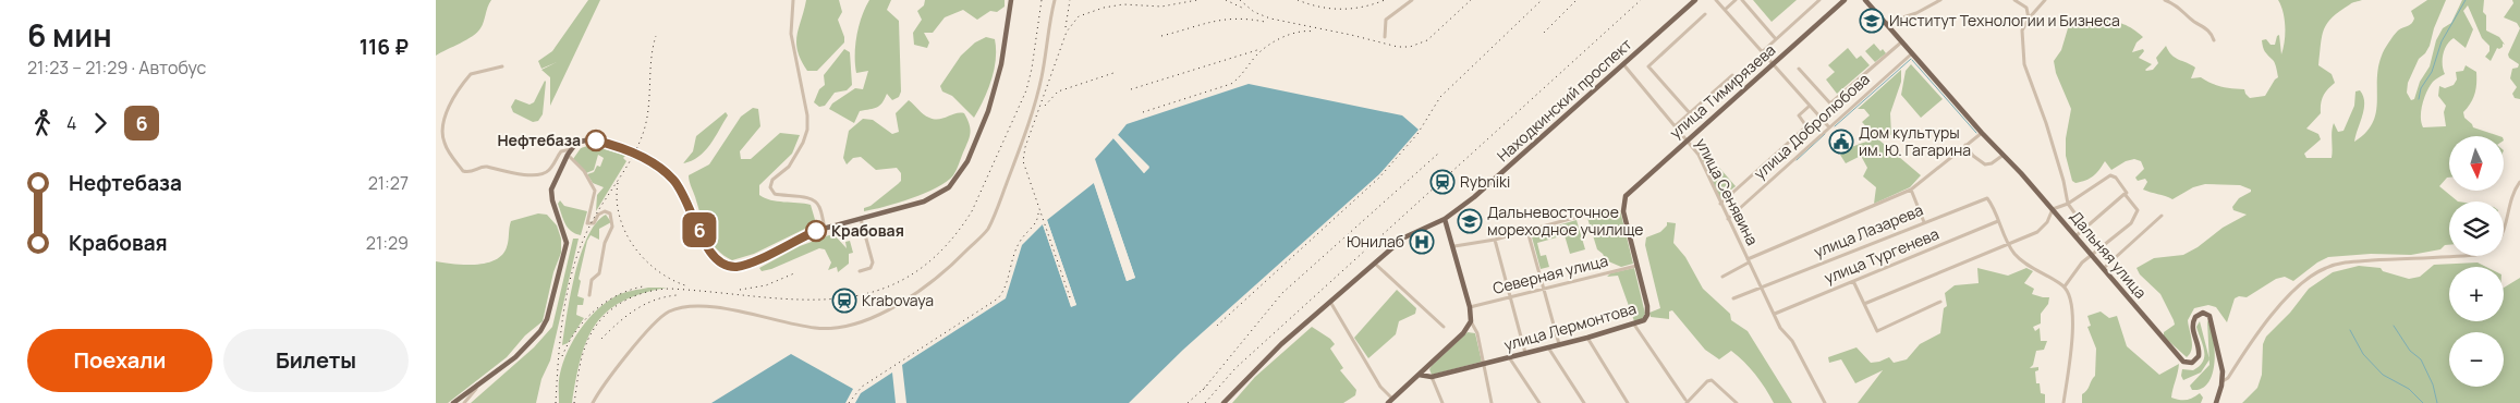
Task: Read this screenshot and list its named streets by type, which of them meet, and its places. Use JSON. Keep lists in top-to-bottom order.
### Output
{
  "streets": {
    "main road": [
      "улица Тимирязева",
      "Находкинский проспект",
      "Дальняя улица",
      "улица Лермонтова"
    ],
    "street": [
      "улица Добролюбова",
      "улица Сенявина",
      "улица Лазарева",
      "улица Тургенева",
      "Северная улица"
    ]
  },
  "crossings": [
    ["улица Тимирязева", "улица Сенявина"],
    ["улица Тимирязева", "улица Лермонтова"],
    ["Находкинский проспект", "улица Сенявина"],
    ["улица Добролюбова", "улица Сенявина"],
    ["улица Добролюбова", "Дальняя улица"],
    ["улица Сенявина", "улица Лазарева"],
    ["улица Сенявина", "улица Тургенева"],
    ["улица Лазарева", "улица Тургенева"],
    ["Северная улица", "улица Лермонтова"]
  ],
  "places": {
    "school or university": ["Институт Технологии и Бизнеса", "Дальневосточное мореходное училище"],
    "other": ["Нефтебаза", "Крабовая"],
    "public building": ["Дом культуры им. Ю. Гагарина"],
    "station": ["Rybniki", "Krabovaya"],
    "hospital": ["Юнилаб"]
  },
  "lines": ["bus line 6"],
  "north": "bottom",
  "page": {
    "heading": ["6 мин", "21:23 – 21:29 · Автобус", "116 ₽"],
    "on_map": "6",
    "legs": ["4", "6"],
    "map_buttons": ["+", "−"],
    "list": [
      {
        "name": "Нефтебаза",
        "value": "21:27"
      },
      {
        "name": "Крабовая",
        "value": "21:29"
      }
    ],
    "buttons": ["Поехали", "Билеты"]
  }
}
